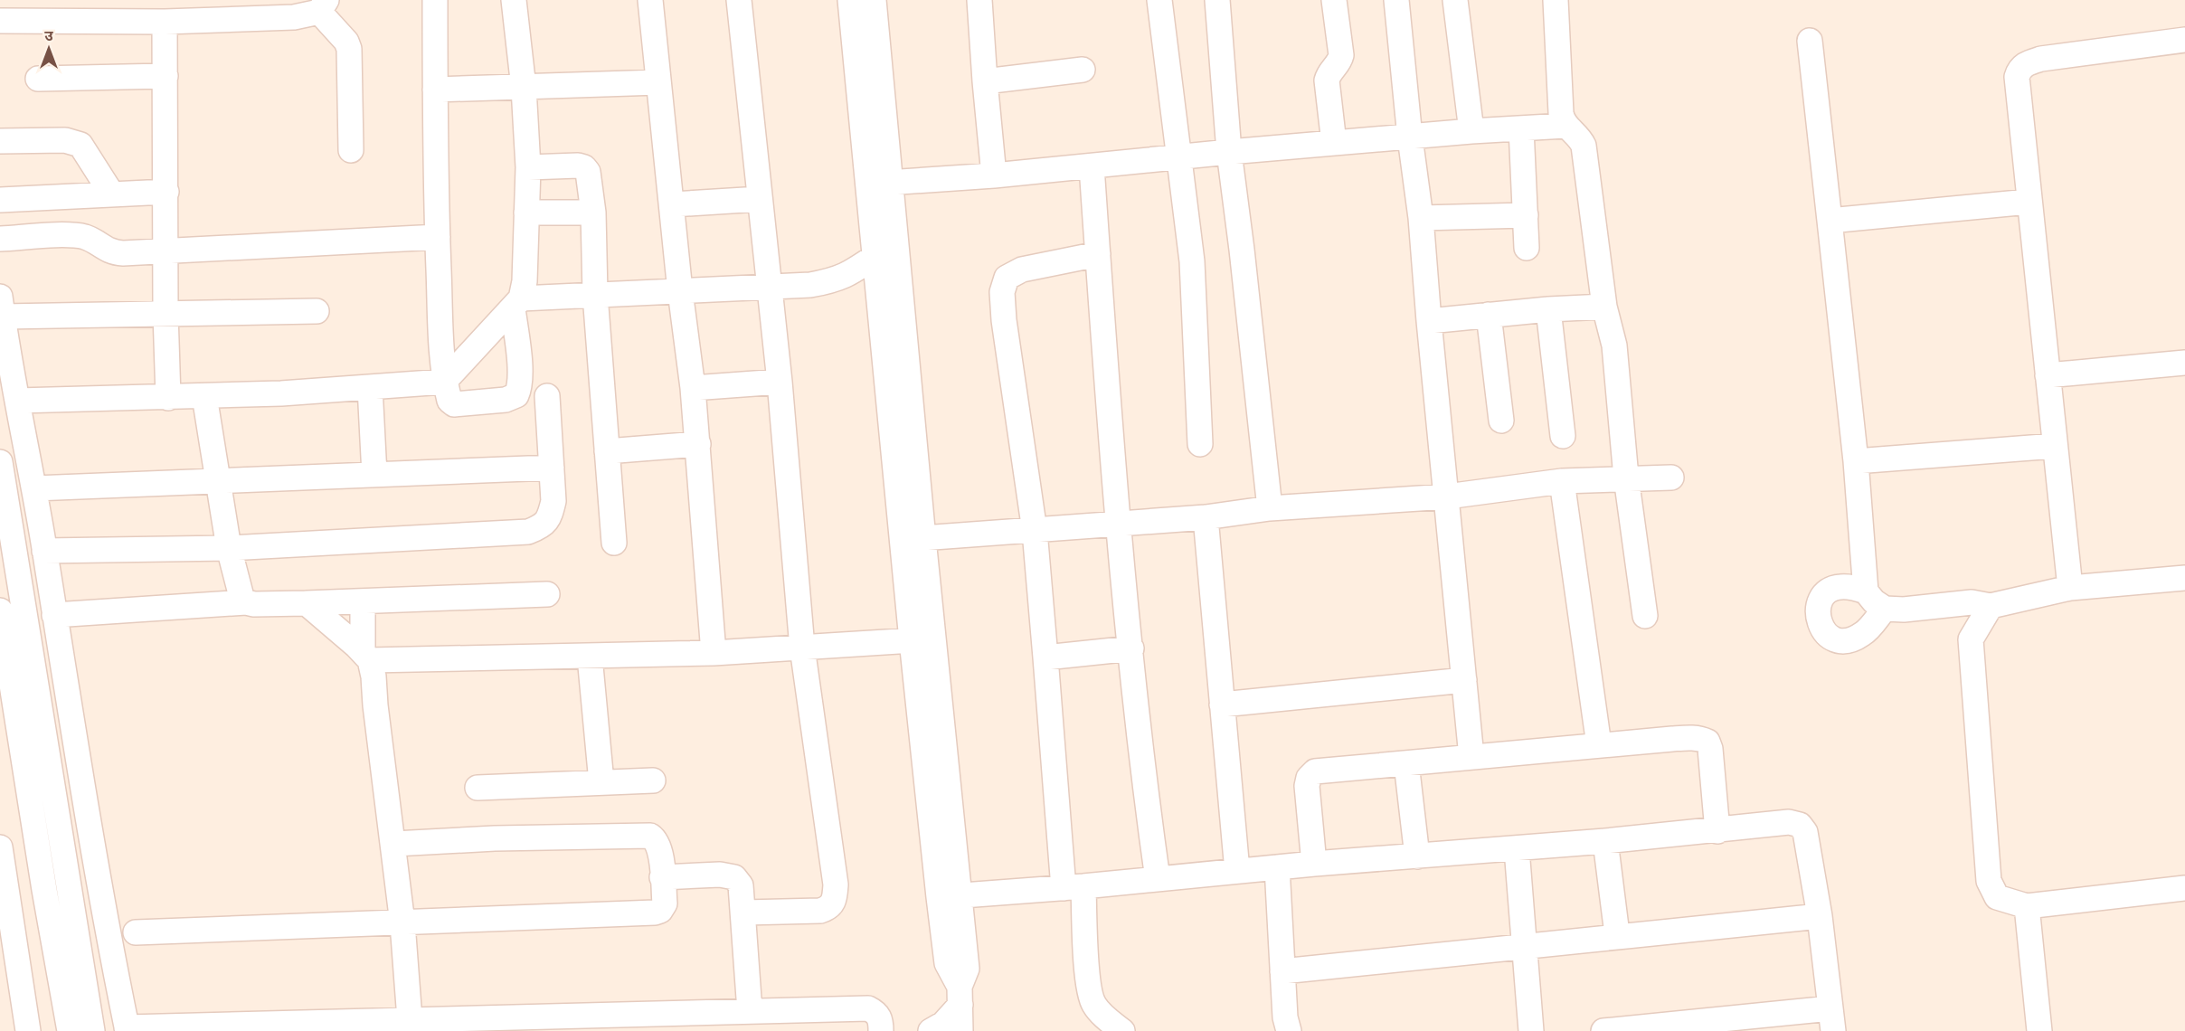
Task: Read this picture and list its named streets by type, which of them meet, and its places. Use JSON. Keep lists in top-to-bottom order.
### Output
{
  "north": "top"
}
